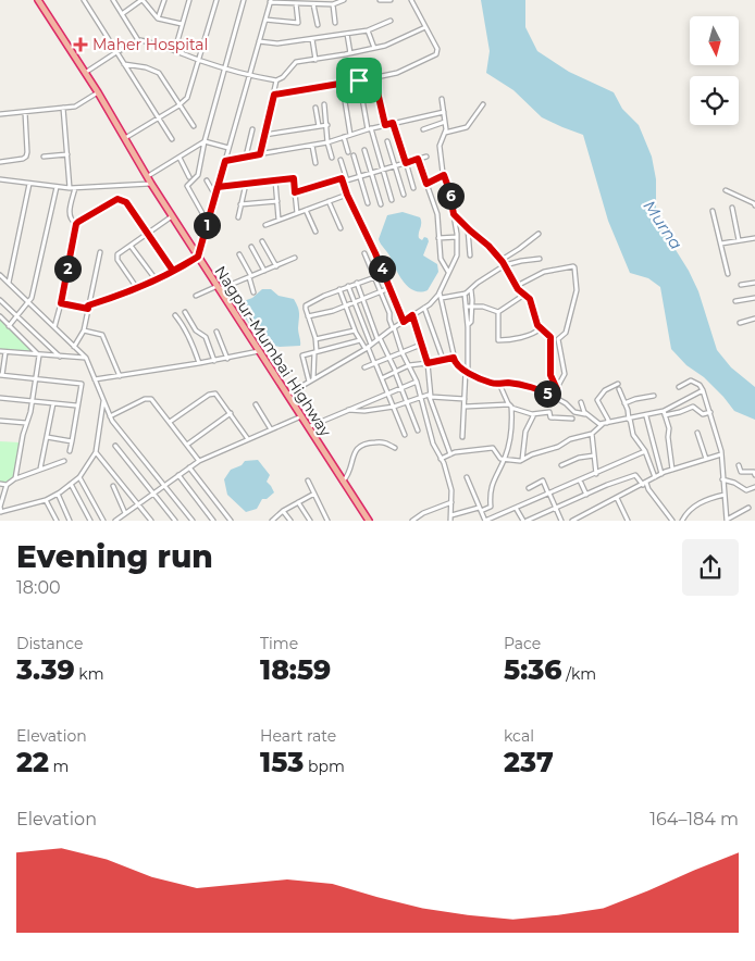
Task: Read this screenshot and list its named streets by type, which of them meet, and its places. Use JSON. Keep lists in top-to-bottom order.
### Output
{
  "streets": {
    "highway": ["Nagpur-Mumbai Highway"]
  },
  "water": ["Murna"],
  "places": {
    "health": ["Maher Hospital"]
  },
  "north": "bottom",
  "page": {
    "pins": [
      "6",
      "1",
      "2",
      "4",
      "5"
    ],
    "heading": ["Evening run", "18:00"],
    "stats": [
      ["Distance", "3.39 km"],
      ["Time", "18:59"],
      ["Pace", "5:36 /km"],
      ["Elevation", "22 m"],
      ["Heart rate", "153 bpm"],
      ["kcal", "237"]
    ],
    "chart": ["Elevation", "164–184 m"]
  }
}
